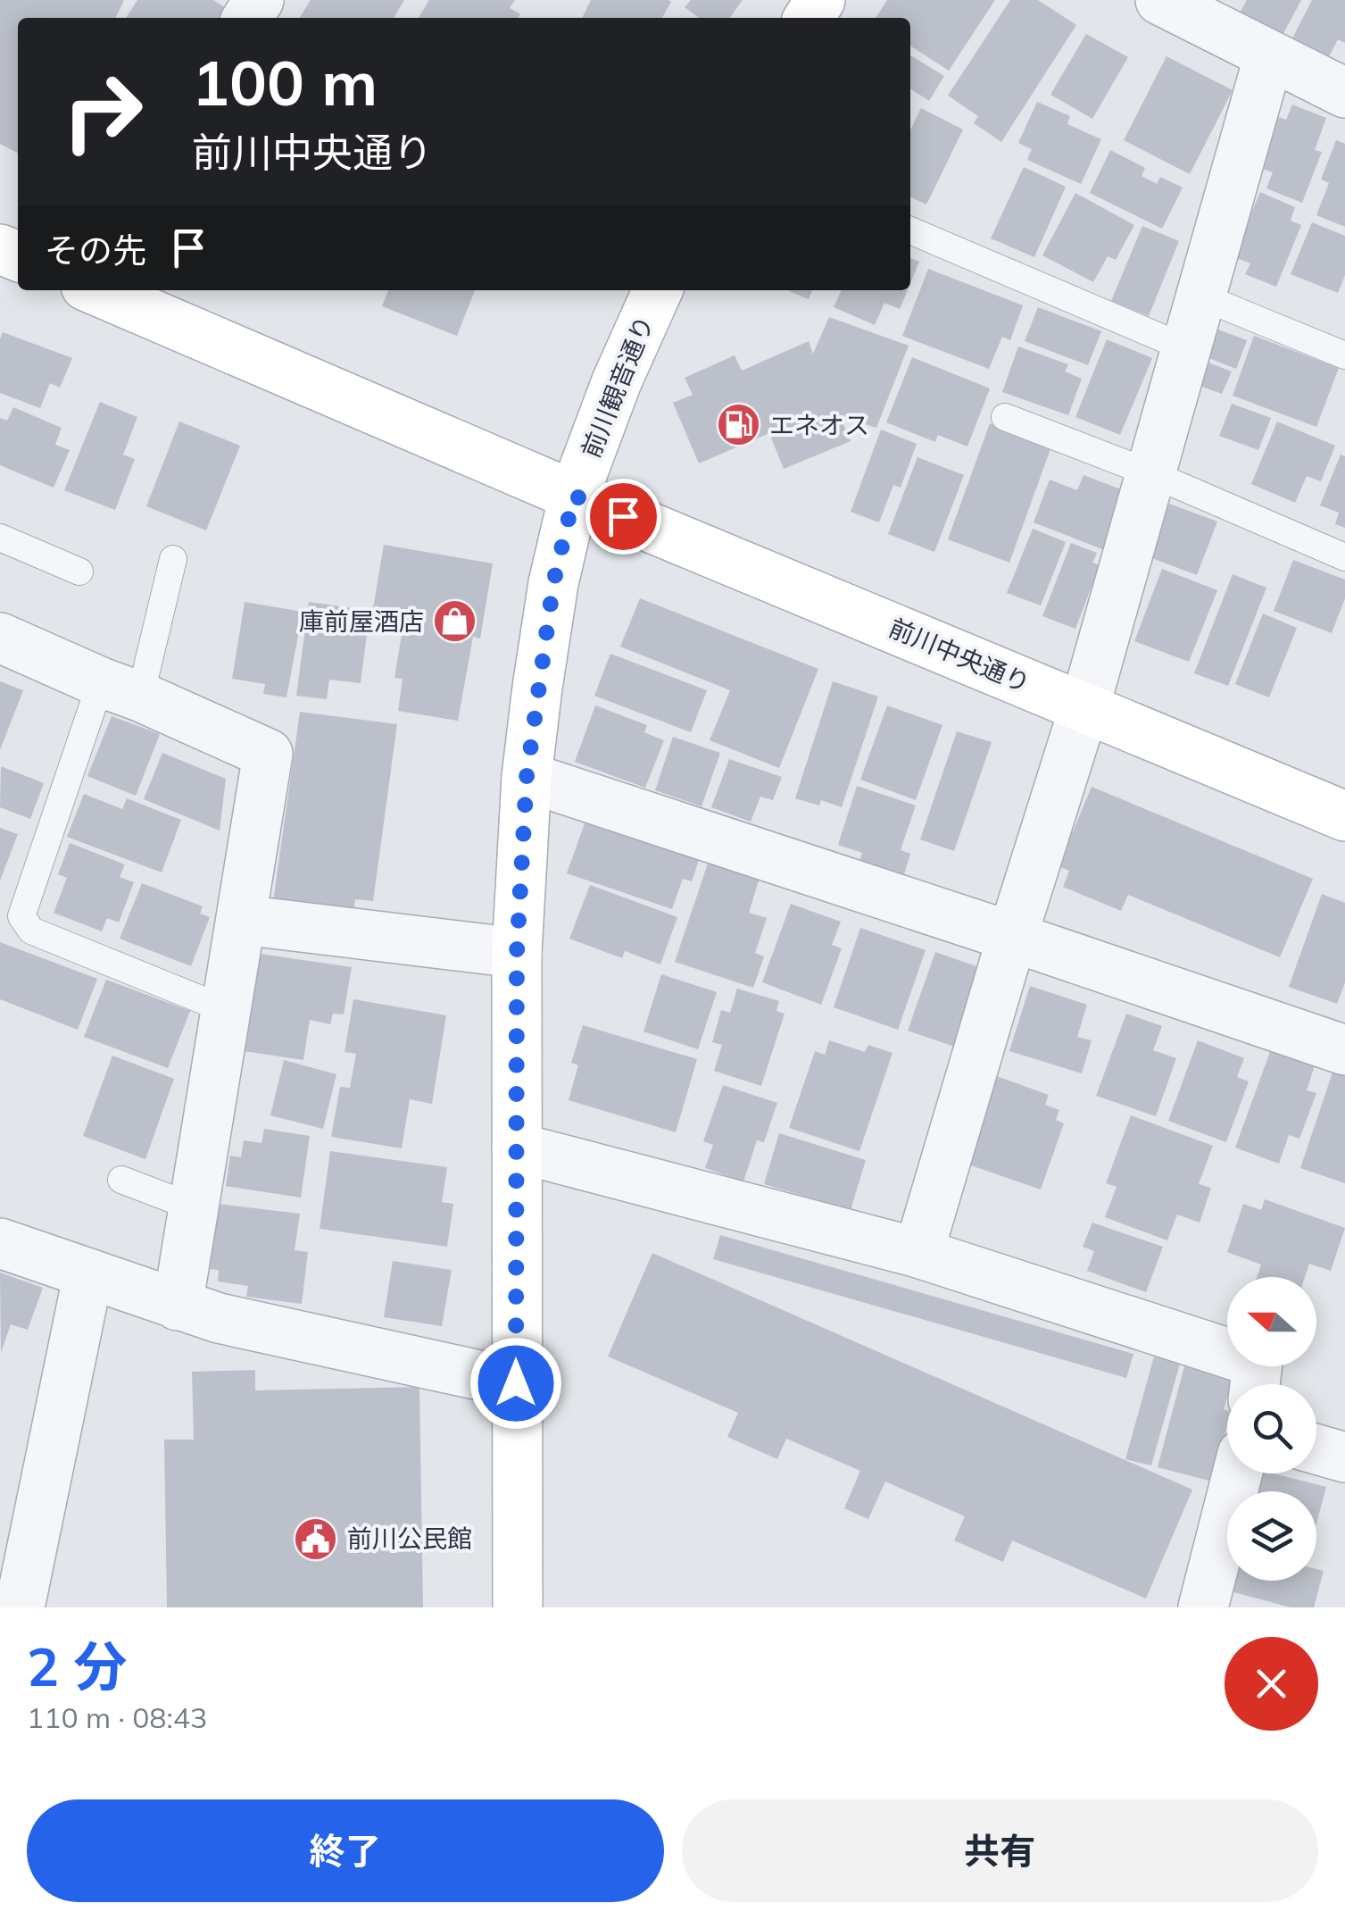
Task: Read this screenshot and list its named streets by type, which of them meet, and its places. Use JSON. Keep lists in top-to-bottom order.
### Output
{
  "streets": {
    "street": ["前川観音通り", "前川中央通り"]
  },
  "crossings": [
    ["前川観音通り", "前川中央通り"]
  ],
  "places": {
    "fuel station": ["エネオス"],
    "shop": ["庫前屋酒店"],
    "public building": ["前川公民館"]
  },
  "north": "left",
  "page": {
    "turn": ["100 m", "前川中央通り"],
    "then": "その先",
    "heading": ["2 分", "110 m · 08:43"],
    "buttons": ["終了", "共有"]
  }
}
